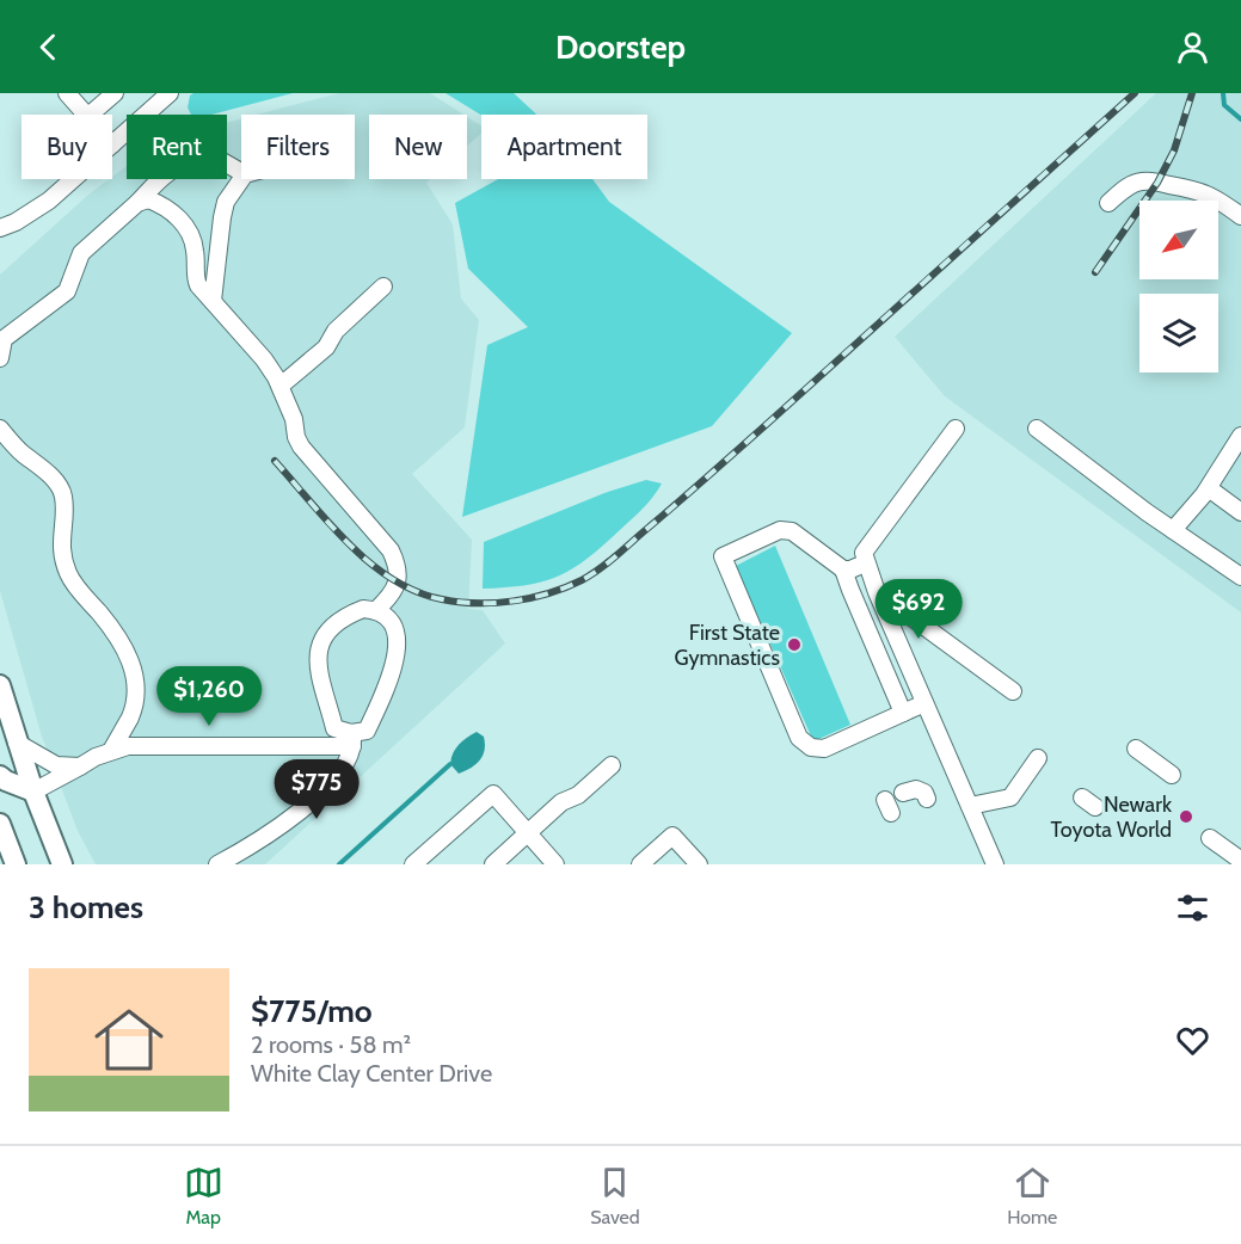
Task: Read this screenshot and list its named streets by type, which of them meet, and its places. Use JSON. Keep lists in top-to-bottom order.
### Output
{
  "places": ["First State Gymnastics", "Newark Toyota World"],
  "north": "bottom left",
  "page": {
    "header": "Doorstep",
    "chip": [
      "Buy",
      "Rent",
      "Filters",
      "New",
      "Apartment"
    ],
    "price": ["$692", "$1,260", "$775"],
    "heading": "3 homes",
    "list": [
      {
        "name": "$775/mo",
        "note": "2 rooms · 58 m² · White Clay Center Drive"
      }
    ],
    "tabs": ["Map", "Saved", "Home"]
  }
}
